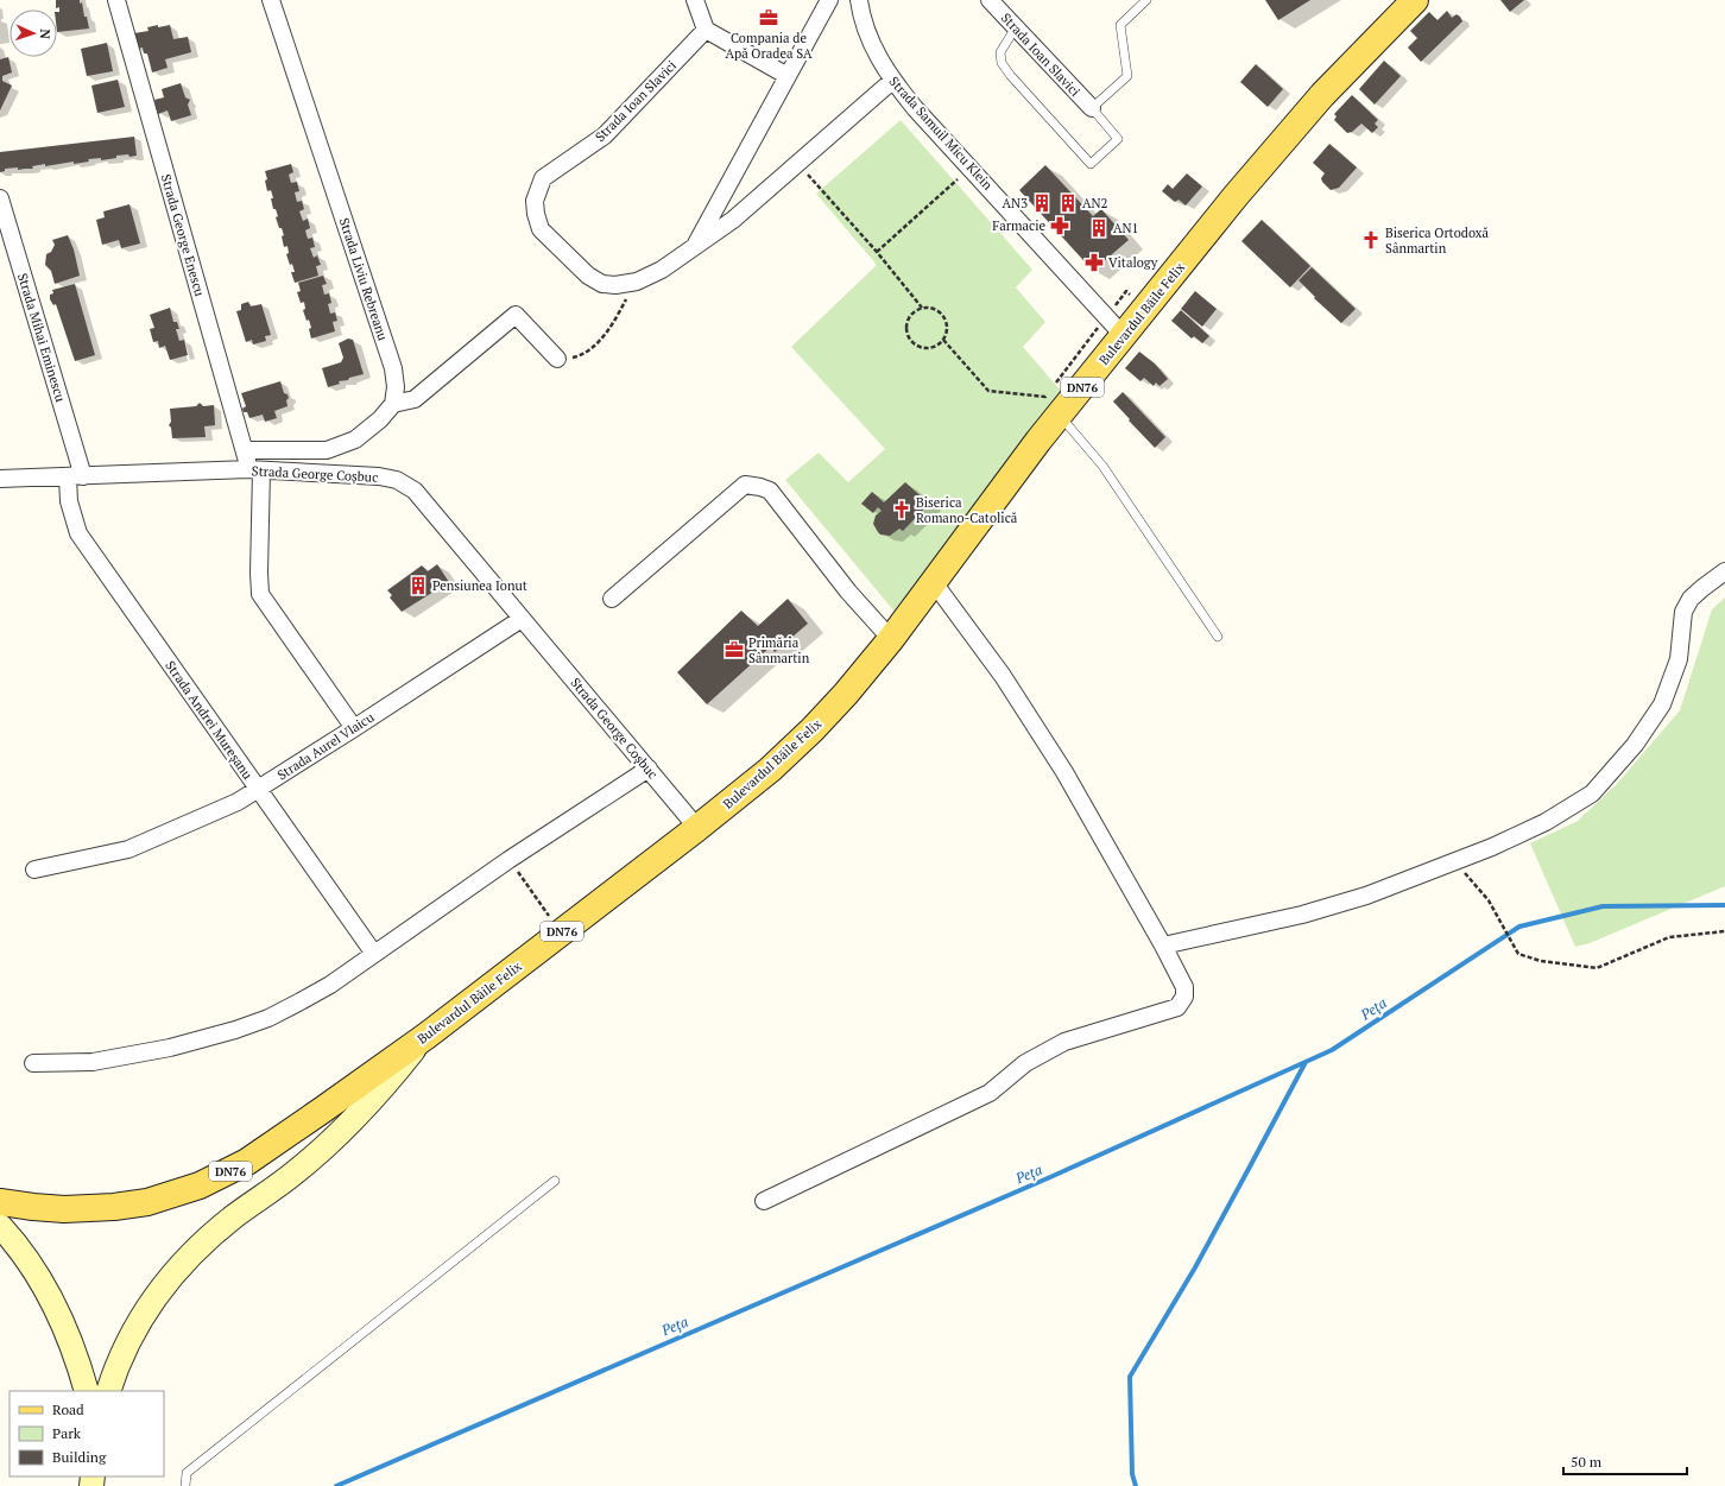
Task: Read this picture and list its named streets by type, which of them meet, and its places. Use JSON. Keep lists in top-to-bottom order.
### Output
{
  "streets": {
    "main road": ["Bulevardul Băile Felix", "DN76"],
    "street": [
      "Strada Ioan Slavici",
      "Strada Samuil Micu Klein",
      "Strada George Enescu",
      "Strada Liviu Rebreanu",
      "Strada Mihai Eminescu",
      "Strada George Coșbuc",
      "Strada Andrei Mureșanu",
      "Strada Aurel Vlaicu"
    ]
  },
  "crossings": [
    ["Strada Ioan Slavici", "Strada Samuil Micu Klein"],
    ["Strada Samuil Micu Klein", "Bulevardul Băile Felix"],
    ["Strada George Enescu", "Strada George Coșbuc"],
    ["Strada George Enescu", "Strada Aurel Vlaicu"],
    ["Bulevardul Băile Felix", "Strada George Coșbuc"],
    ["Strada Mihai Eminescu", "Strada George Coșbuc"],
    ["Strada Mihai Eminescu", "Strada Andrei Mureșanu"],
    ["Strada George Coșbuc", "Strada Andrei Mureșanu"],
    ["Strada George Coșbuc", "Strada Aurel Vlaicu"],
    ["Strada Andrei Mureșanu", "Strada Aurel Vlaicu"]
  ],
  "water": ["Peța"],
  "places": {
    "office": ["Compania de Apă Oradea SA", "Primăria Sânmartin"],
    "building": [
      "AN3",
      "AN2",
      "AN1",
      "Pensiunea Ionut"
    ],
    "pharmacy": ["Farmacie", "Vitalogy"],
    "church": ["Biserica Ortodoxă Sânmartin", "Biserica Romano-Catolică"]
  },
  "legend": ["Road", "Park", "Building"],
  "scale_bar": "50 m",
  "north": "right"
}
